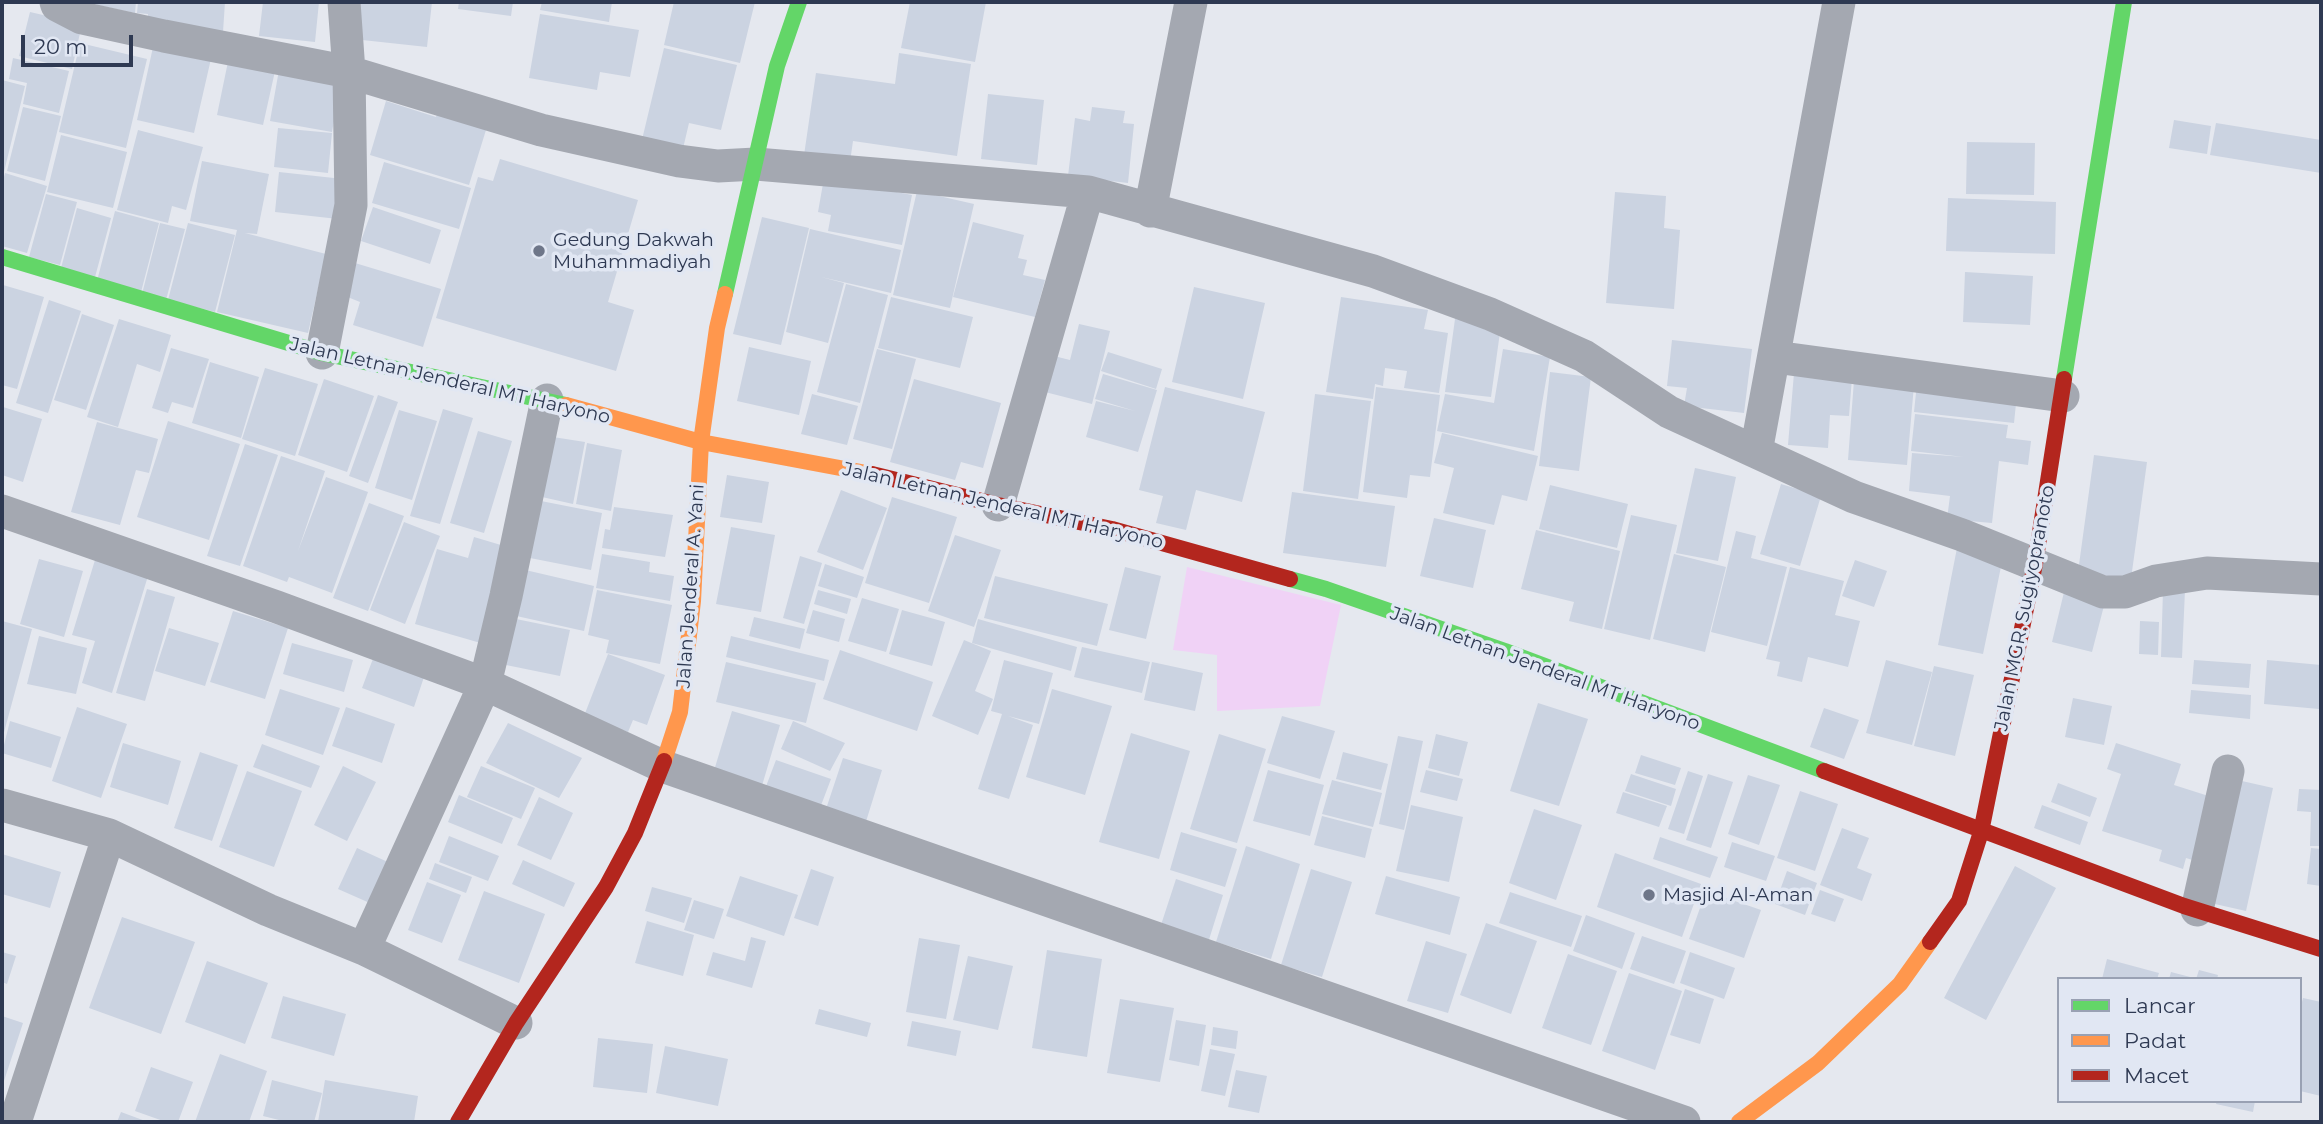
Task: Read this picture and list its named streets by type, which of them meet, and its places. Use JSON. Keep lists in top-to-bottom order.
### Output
{
  "streets": {
    "street": ["Jalan Letnan Jenderal MT Haryono", "Jalan Jenderal A. Yani", "Jalan MGR. Sugiyopranoto"]
  },
  "crossings": [
    ["Jalan Letnan Jenderal MT Haryono", "Jalan Jenderal A. Yani"],
    ["Jalan Letnan Jenderal MT Haryono", "Jalan MGR. Sugiyopranoto"]
  ],
  "places": ["Gedung Dakwah Muhammadiyah", "Masjid Al-Aman"],
  "legend": ["Lancar", "Padat", "Macet"],
  "scale_bar": "20 m"
}
